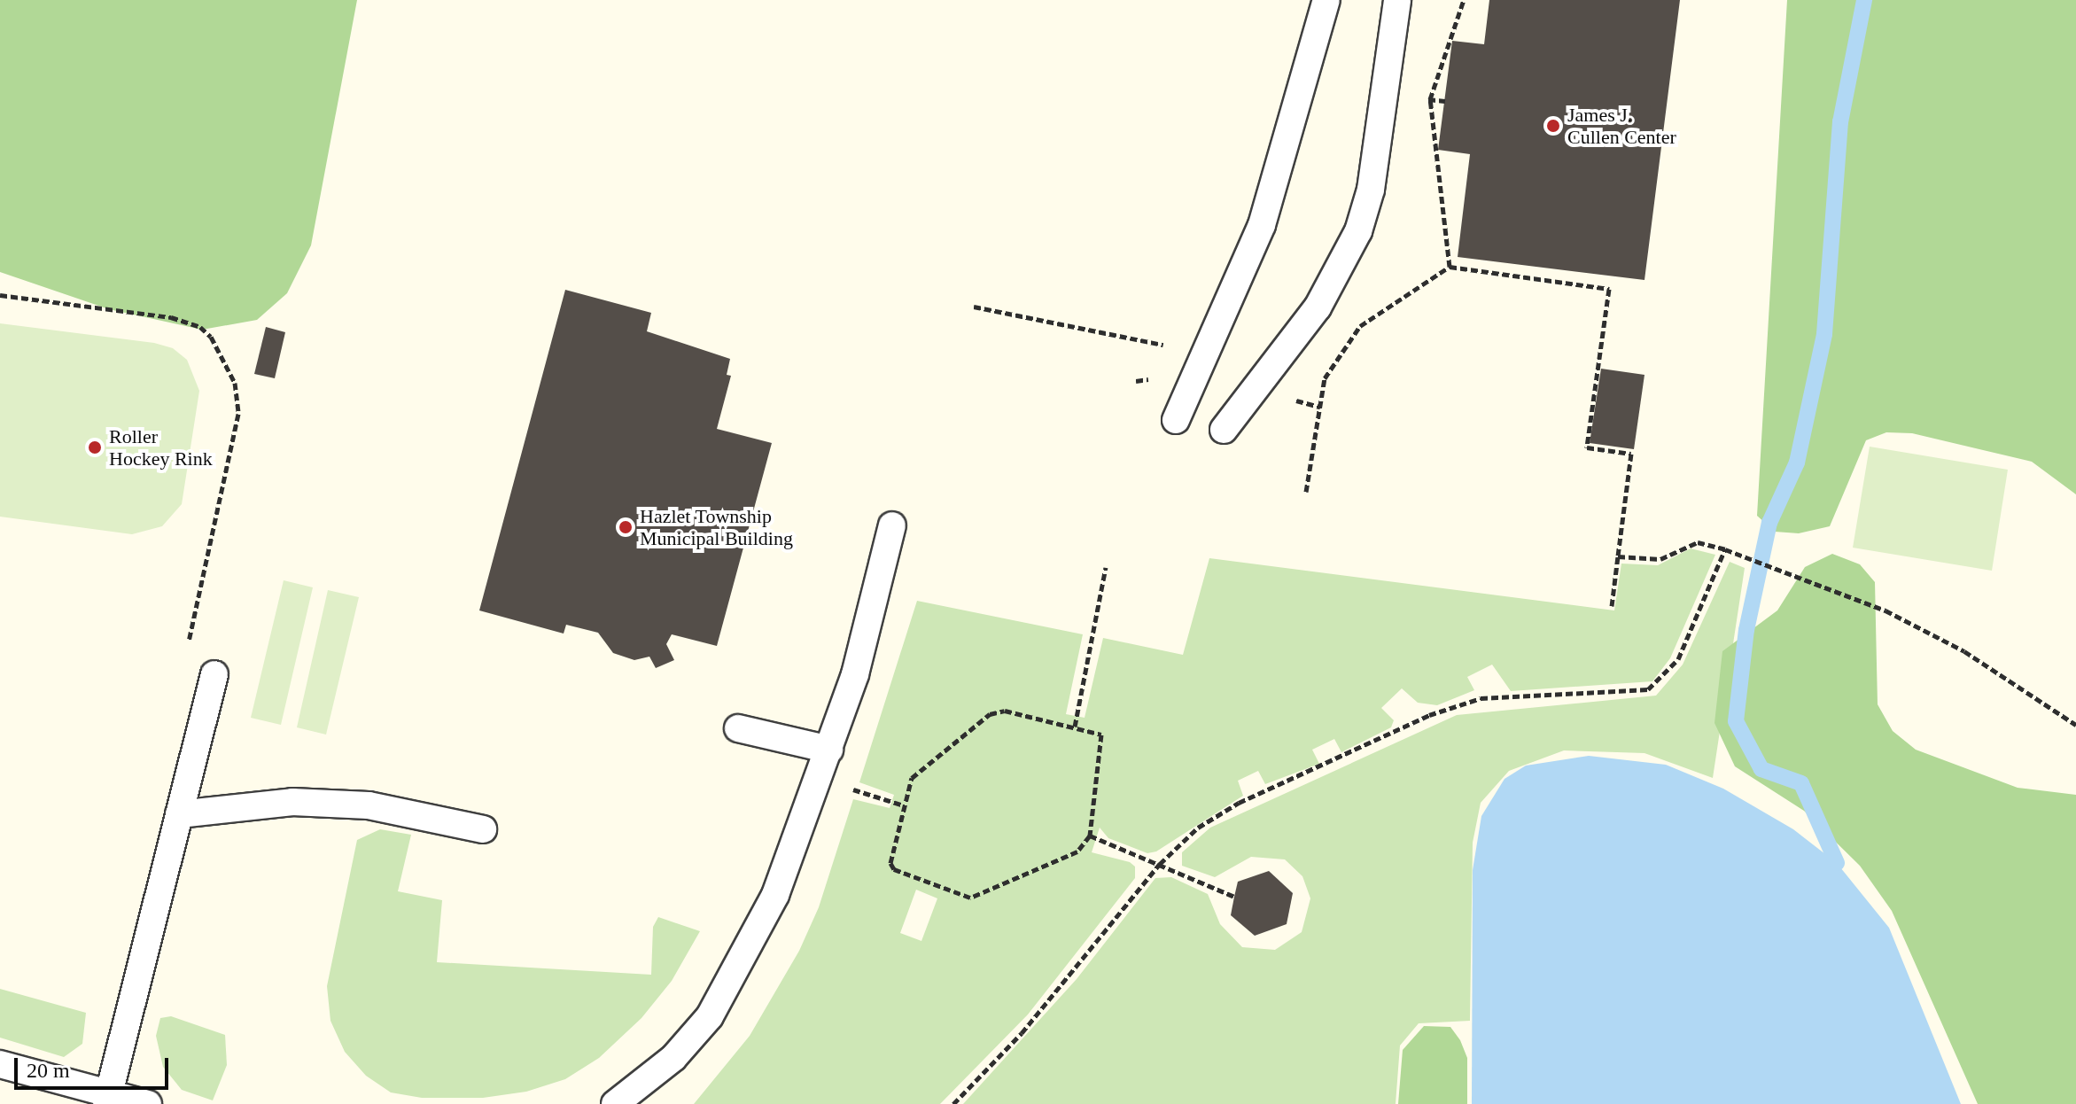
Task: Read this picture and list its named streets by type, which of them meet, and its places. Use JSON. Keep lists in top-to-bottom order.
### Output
{
  "places": ["James J. Cullen Center", "Roller Hockey Rink", "Hazlet Township Municipal Building"],
  "scale_bar": "20 m"
}
